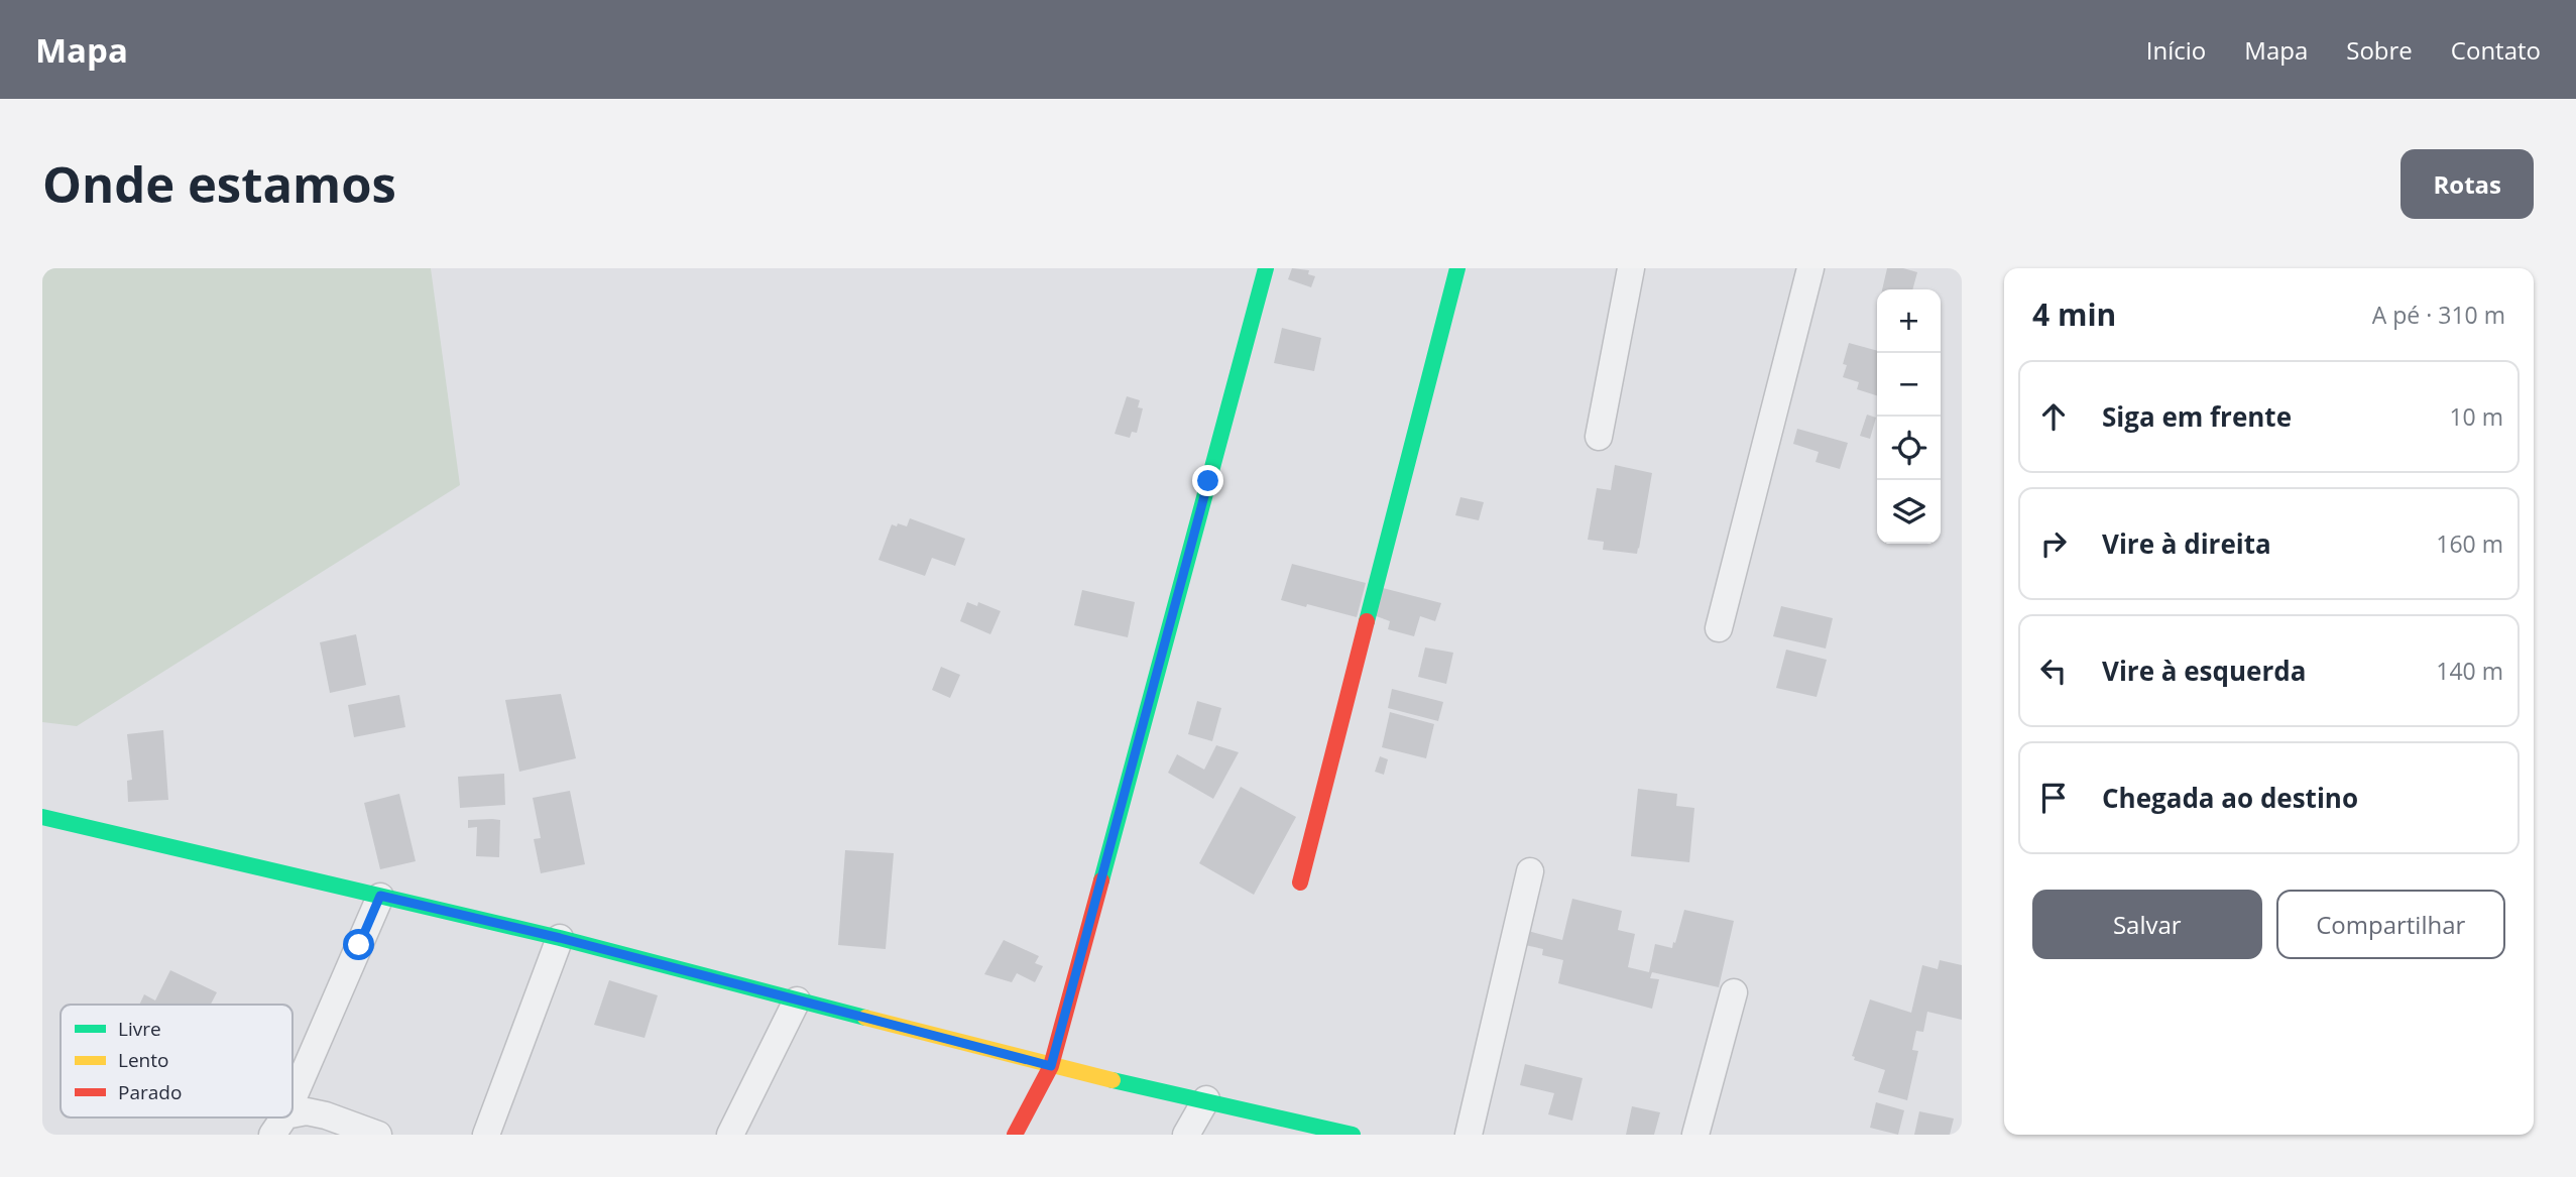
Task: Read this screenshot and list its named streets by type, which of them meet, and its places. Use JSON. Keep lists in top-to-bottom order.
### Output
{
  "legend": ["Livre", "Lento", "Parado"],
  "page": {
    "header": "Mapa",
    "nav": [
      "Início",
      "Mapa",
      "Sobre",
      "Contato"
    ],
    "buttons": [
      "Rotas",
      ["Salvar", "Compartilhar"]
    ],
    "title": "Onde estamos",
    "heading": ["4 min", "A pé · 310 m"],
    "map_buttons": ["+", "−"],
    "list": [
      ["Siga em frente", "10 m"],
      ["Vire à direita", "160 m"],
      ["Vire à esquerda", "140 m"],
      "Chegada ao destino"
    ]
  }
}
